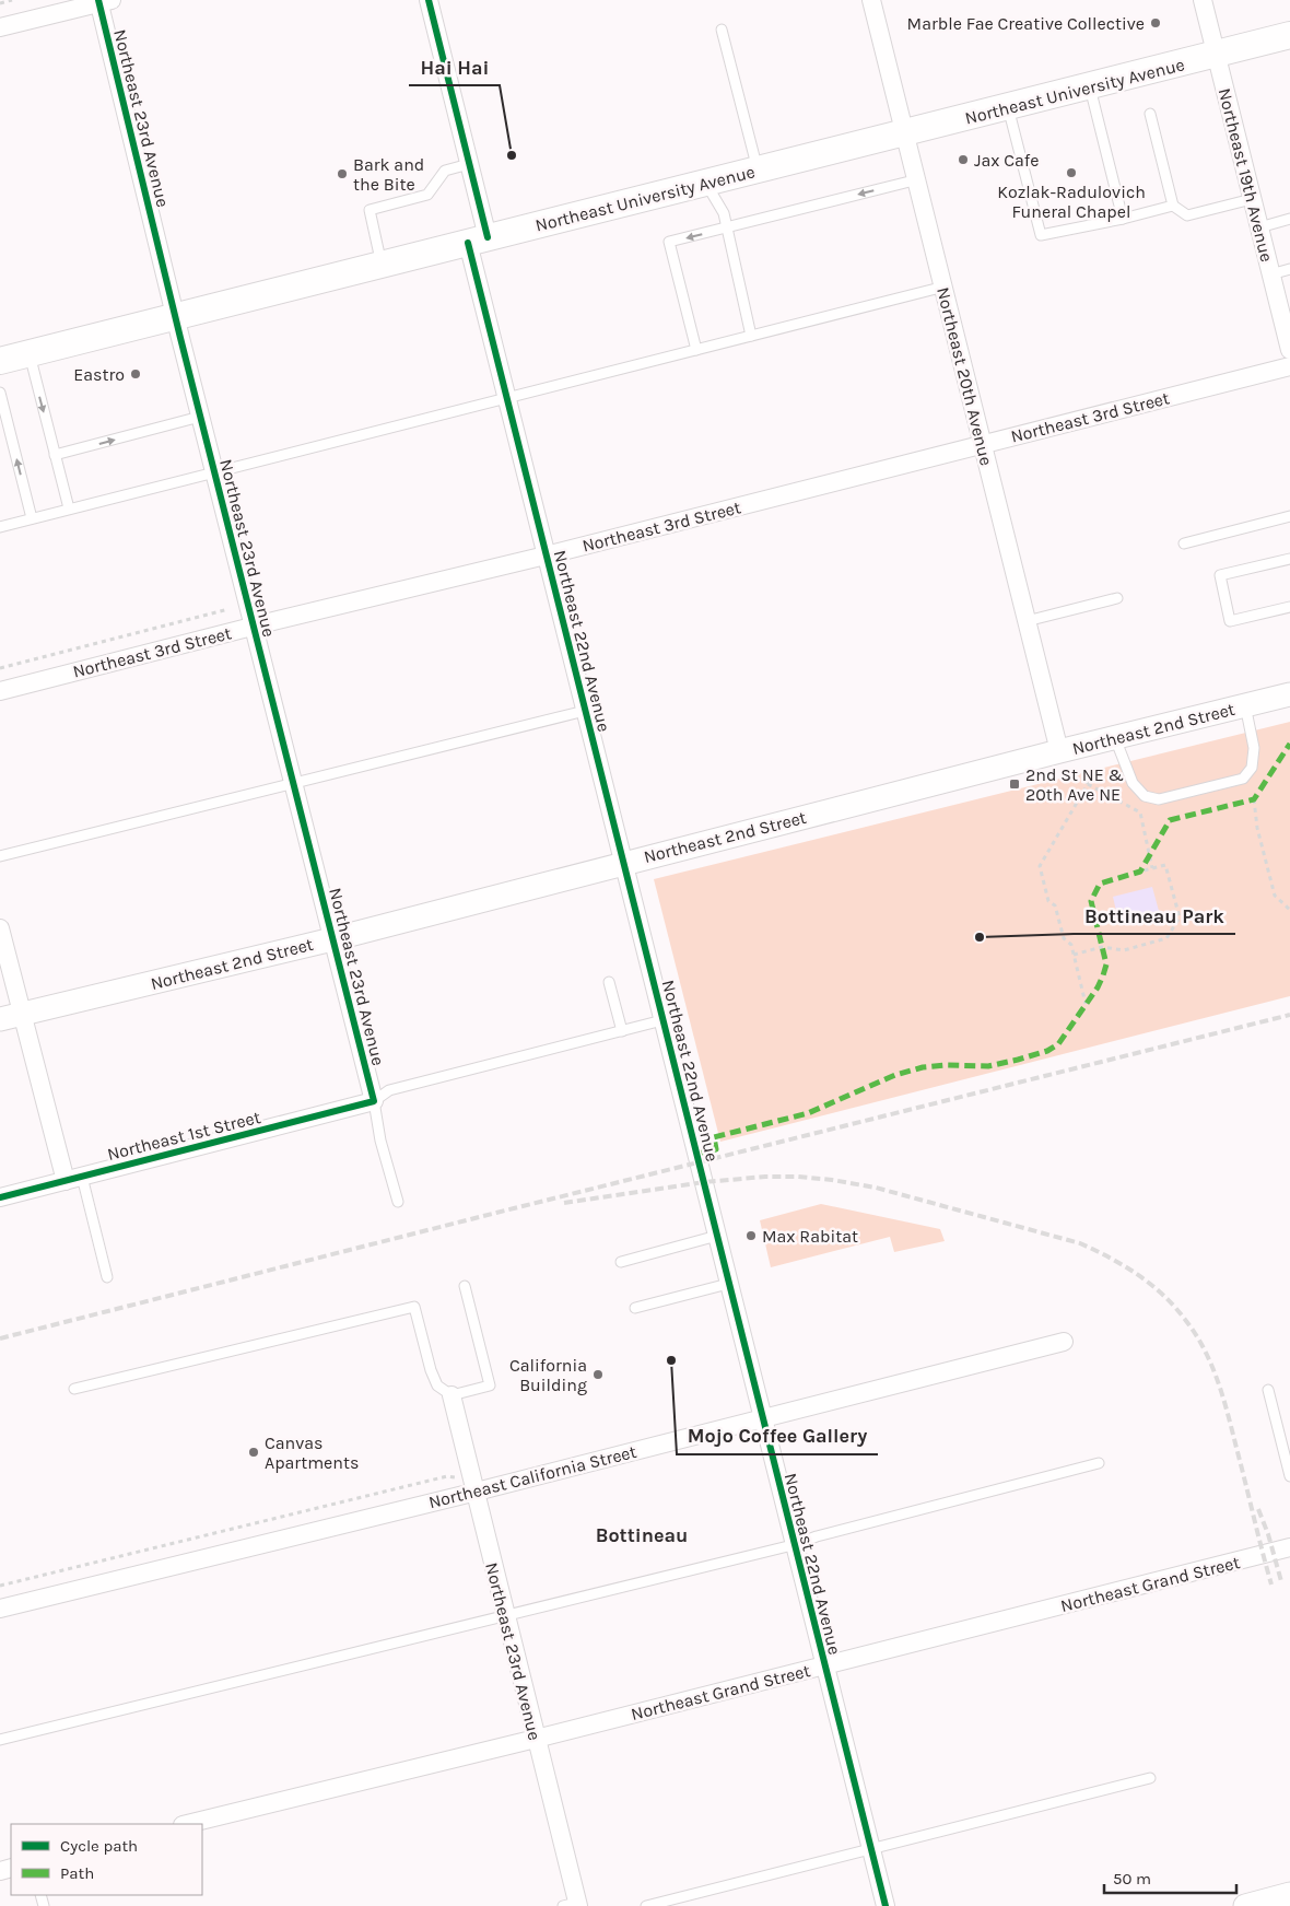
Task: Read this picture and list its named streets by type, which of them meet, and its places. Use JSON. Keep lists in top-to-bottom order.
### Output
{
  "streets": {
    "main road": ["Northeast University Avenue"],
    "street": [
      "Northeast 23rd Avenue",
      "Northeast 19th Avenue",
      "Northeast 20th Avenue",
      "Northeast 3rd Street",
      "Northeast 22nd Avenue",
      "Northeast 2nd Street",
      "Northeast 1st Street",
      "Northeast California Street",
      "Northeast Grand Street"
    ]
  },
  "crossings": [
    ["Northeast University Avenue", "Northeast 23rd Avenue"],
    ["Northeast University Avenue", "Northeast 19th Avenue"],
    ["Northeast University Avenue", "Northeast 20th Avenue"],
    ["Northeast University Avenue", "Northeast 22nd Avenue"],
    ["Northeast 23rd Avenue", "Northeast 3rd Street"],
    ["Northeast 23rd Avenue", "Northeast 2nd Street"],
    ["Northeast 23rd Avenue", "Northeast 1st Street"],
    ["Northeast 23rd Avenue", "Northeast California Street"],
    ["Northeast 23rd Avenue", "Northeast Grand Street"],
    ["Northeast 20th Avenue", "Northeast 3rd Street"],
    ["Northeast 20th Avenue", "Northeast 2nd Street"],
    ["Northeast 3rd Street", "Northeast 22nd Avenue"],
    ["Northeast 22nd Avenue", "Northeast 2nd Street"],
    ["Northeast 22nd Avenue", "Northeast California Street"],
    ["Northeast 22nd Avenue", "Northeast Grand Street"]
  ],
  "districts": ["Bottineau"],
  "places": {
    "other": [
      "Marble Fae Creative Collective",
      "Hai Hai",
      "Jax Cafe",
      "Kozlak-Radulovich Funeral Chapel",
      "Bark and the Bite",
      "Eastro",
      "Bottineau Park",
      "Max Rabitat",
      "Mojo Coffee Gallery",
      "California Building",
      "Canvas Apartments"
    ],
    "transit": ["2nd St NE & 20th Ave NE"]
  },
  "legend": ["Cycle path", "Path"],
  "scale_bar": "50 m"
}
